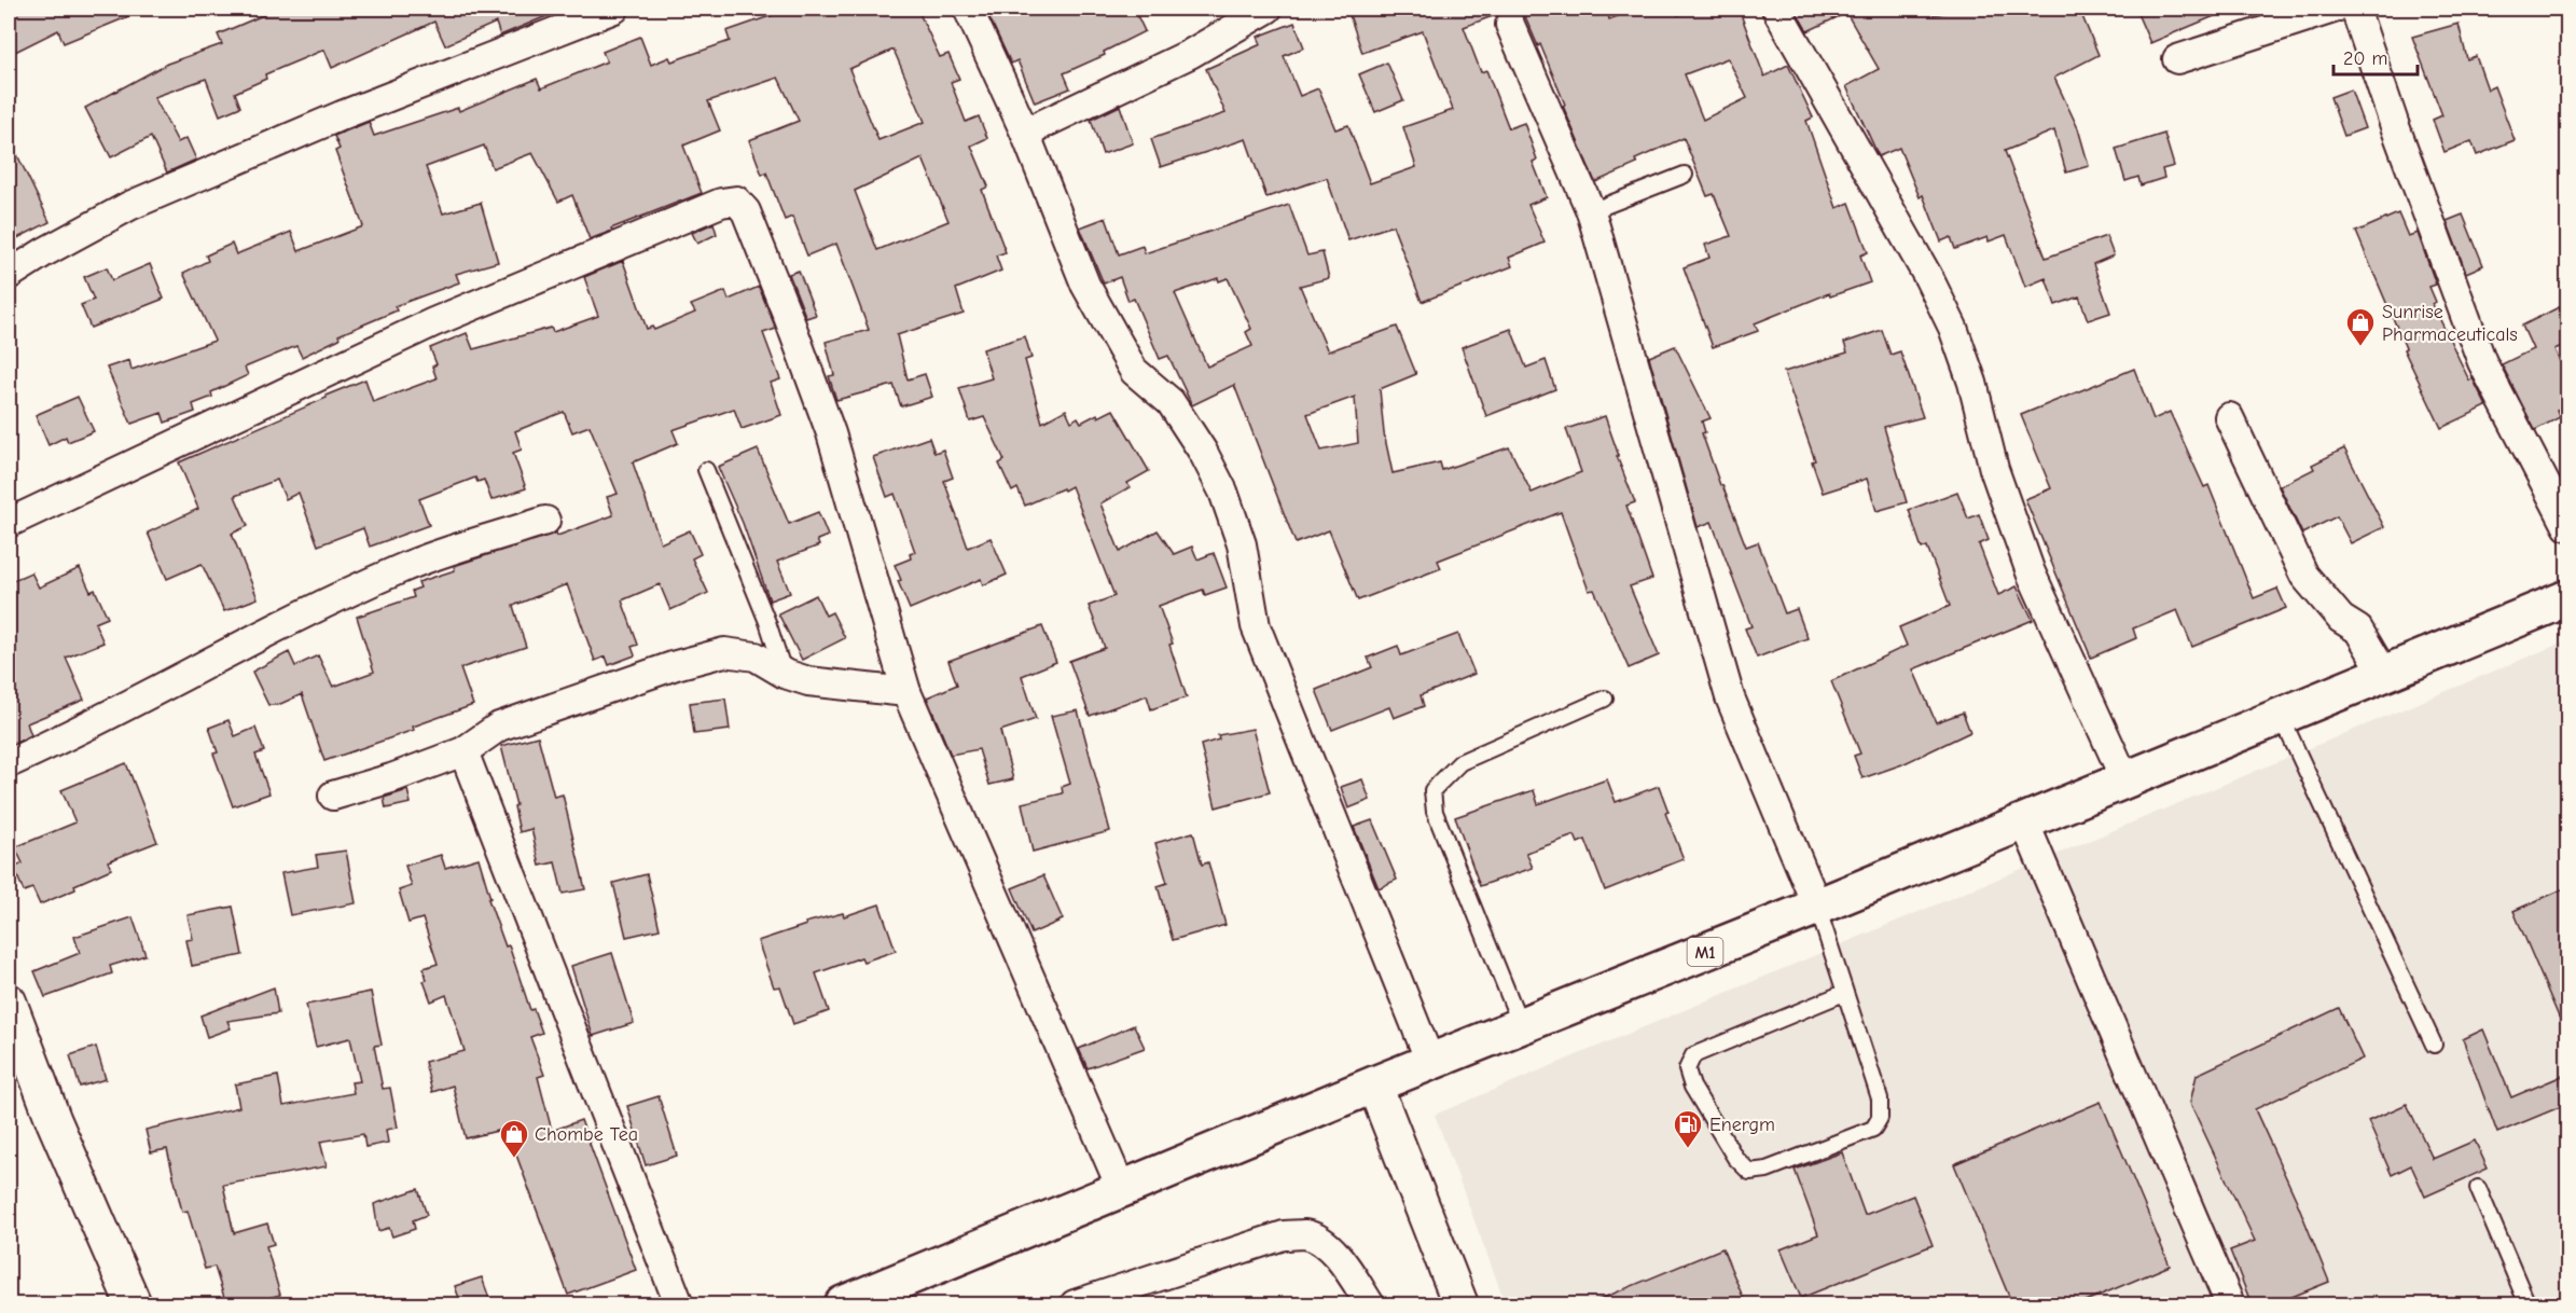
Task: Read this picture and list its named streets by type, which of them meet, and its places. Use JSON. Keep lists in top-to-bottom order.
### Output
{
  "streets": {
    "highway": ["M1"]
  },
  "places": {
    "shop": ["Sunrise Pharmaceuticals", "Chombe Tea"],
    "fuel station": ["Energm"]
  },
  "scale_bar": "20 m"
}
